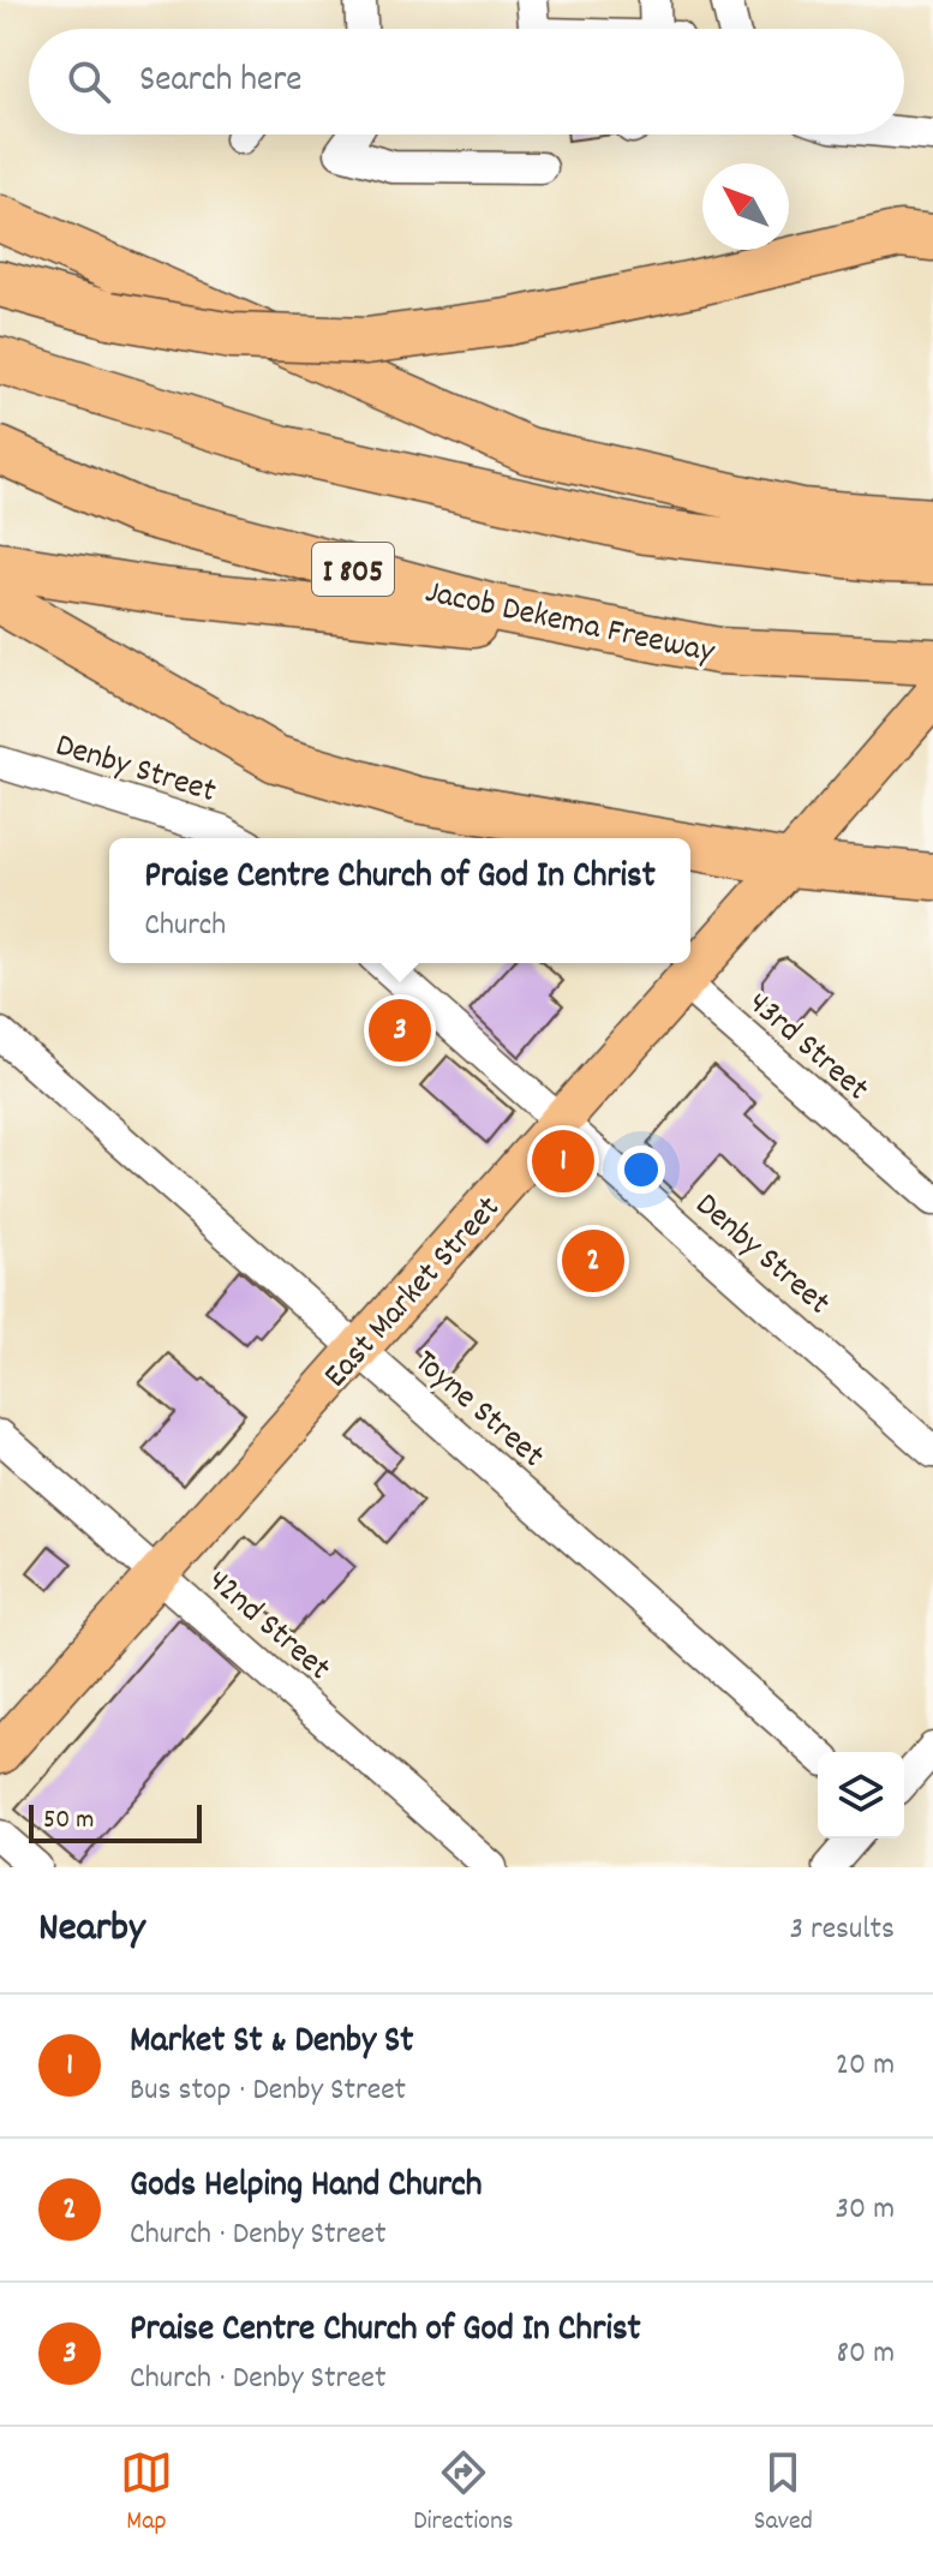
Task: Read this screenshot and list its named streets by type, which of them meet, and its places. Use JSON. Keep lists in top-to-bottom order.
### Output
{
  "streets": {
    "highway": ["I 805", "Jacob Dekema Freeway"],
    "main road": ["East Market Street"],
    "street": [
      "Denby Street",
      "43rd Street",
      "Toyne Street",
      "42nd Street"
    ]
  },
  "crossings": [
    ["Denby Street", "East Market Street"],
    ["43rd Street", "East Market Street"],
    ["East Market Street", "Toyne Street"],
    ["East Market Street", "42nd Street"]
  ],
  "scale_bar": "50 m",
  "north": "top left",
  "page": {
    "search": "Search here",
    "popup": ["Praise Centre Church of God In Christ", "Church"],
    "pins": ["3", "1", "2"],
    "scale": "50 m",
    "heading": ["Nearby", "3 results"],
    "list": [
      {
        "mark": "1",
        "name": "Market St & Denby St",
        "note": "Bus stop · Denby Street",
        "value": "20 m"
      },
      {
        "mark": "2",
        "name": "Gods Helping Hand Church",
        "note": "Church · Denby Street",
        "value": "30 m"
      },
      {
        "mark": "3",
        "name": "Praise Centre Church of God In Christ",
        "note": "Church · Denby Street",
        "value": "80 m"
      }
    ],
    "nav": ["Map", "Directions", "Saved"]
  }
}
